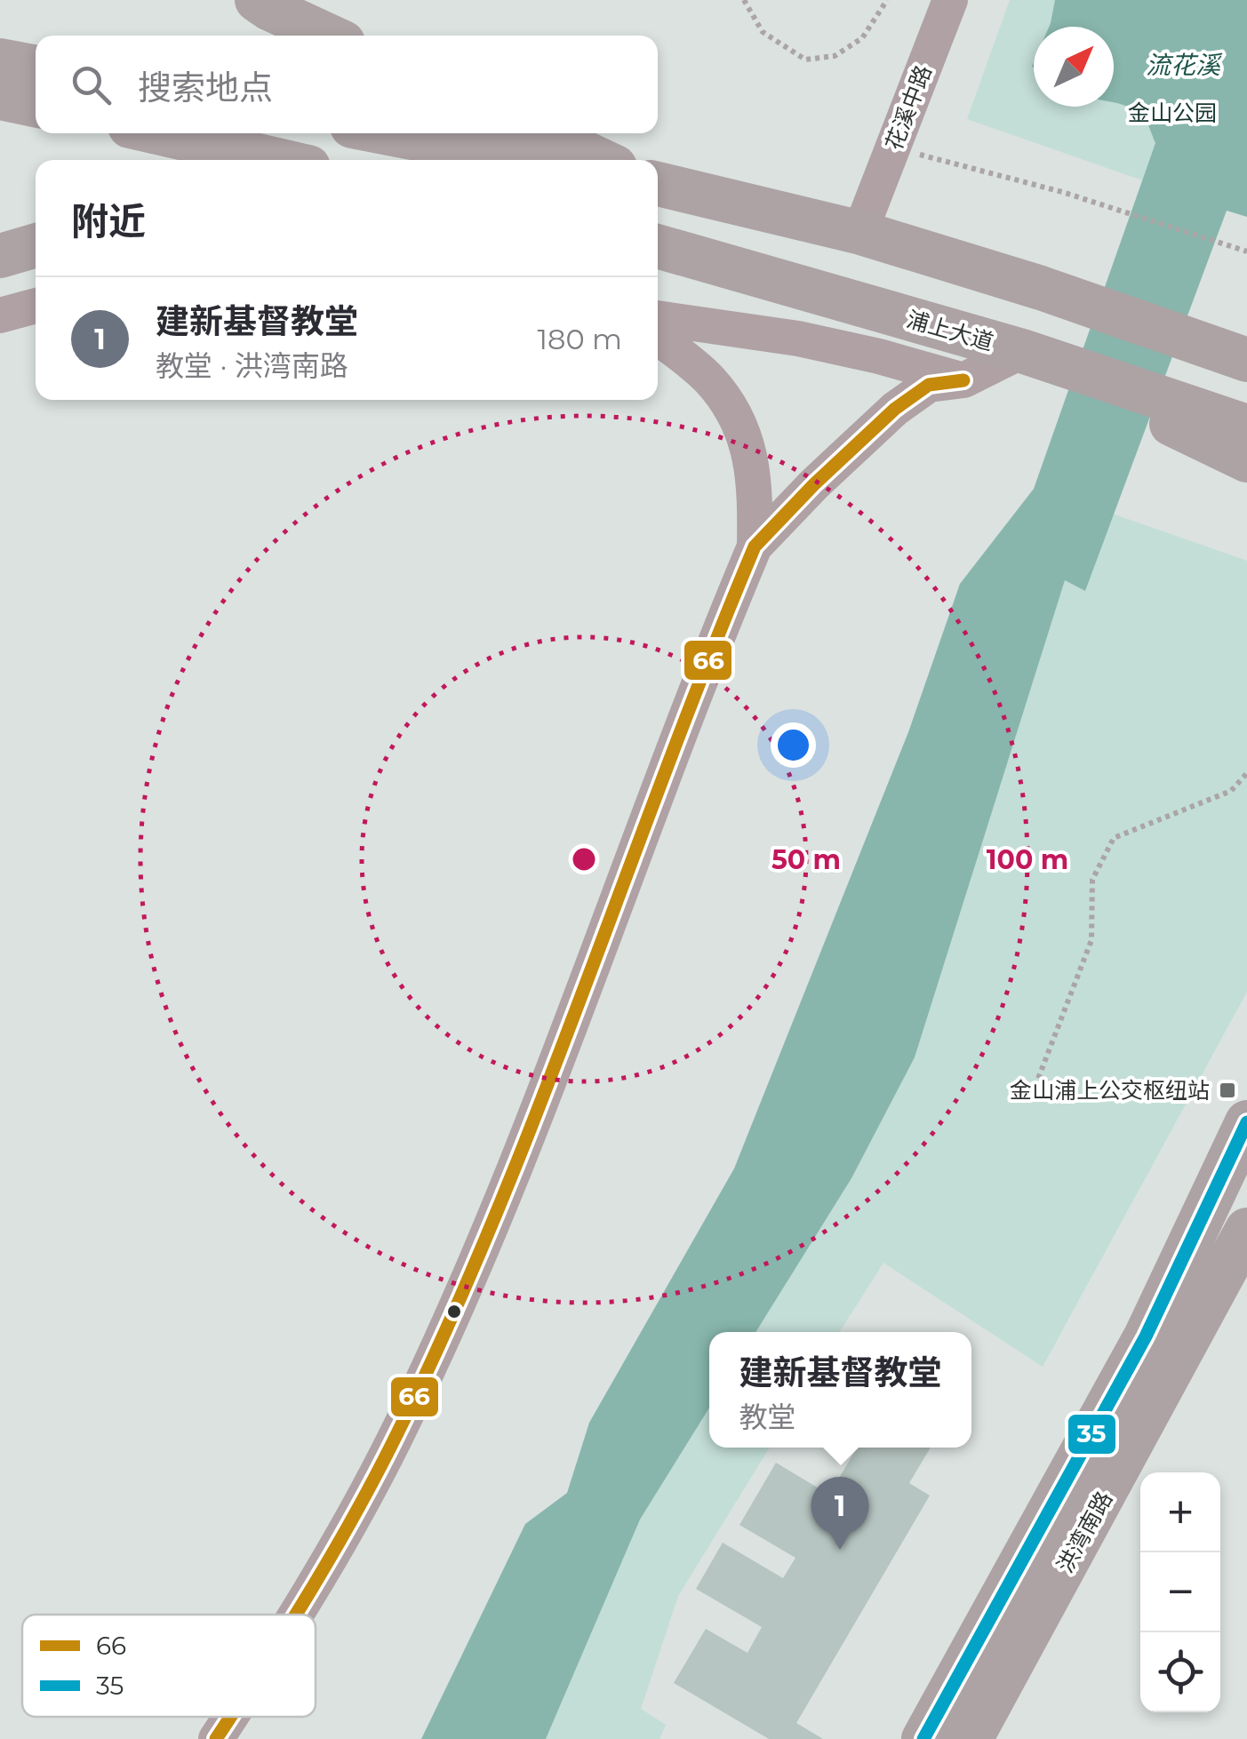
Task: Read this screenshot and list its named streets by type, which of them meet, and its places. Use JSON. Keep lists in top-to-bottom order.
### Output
{
  "streets": {
    "main road": ["浦上大道", "洪湾南路"],
    "street": ["花溪中路"]
  },
  "water": ["流花溪"],
  "parks": ["金山公园"],
  "places": {
    "transit": ["金山浦上公交枢纽站"]
  },
  "lines": ["transit line 66", "transit line 35"],
  "legend": ["66", "35"],
  "north": "top right",
  "page": {
    "search": "搜索地点",
    "heading": "附近",
    "list": [
      {
        "mark": "1",
        "name": "建新基督教堂",
        "note": "教堂 · 洪湾南路",
        "value": "180 m"
      }
    ],
    "popup": ["建新基督教堂", "教堂"],
    "map_buttons": ["+", "−"],
    "pins": "1"
  },
  "rings": ["50 m", "100 m"]
}
